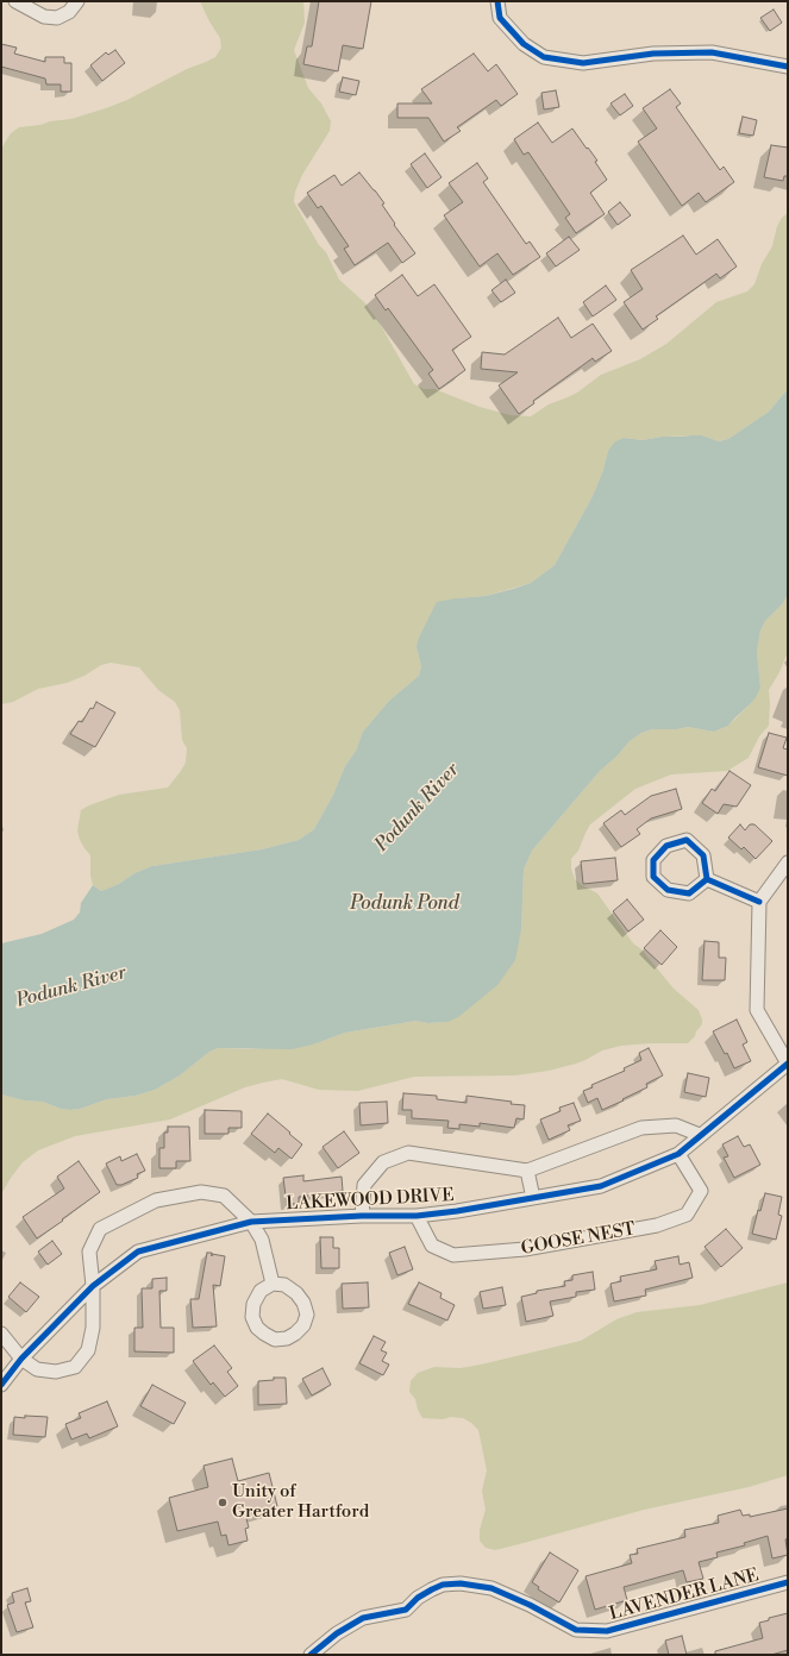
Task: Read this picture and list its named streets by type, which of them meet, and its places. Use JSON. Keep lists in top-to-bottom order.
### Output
{
  "streets": {
    "street": ["LAKEWOOD DRIVE", "GOOSE NEST", "LAVENDER LANE"]
  },
  "crossings": [
    ["LAKEWOOD DRIVE", "GOOSE NEST"]
  ],
  "water": ["Podunk River", "Podunk Pond"],
  "places": ["Unity of Greater Hartford"]
}
